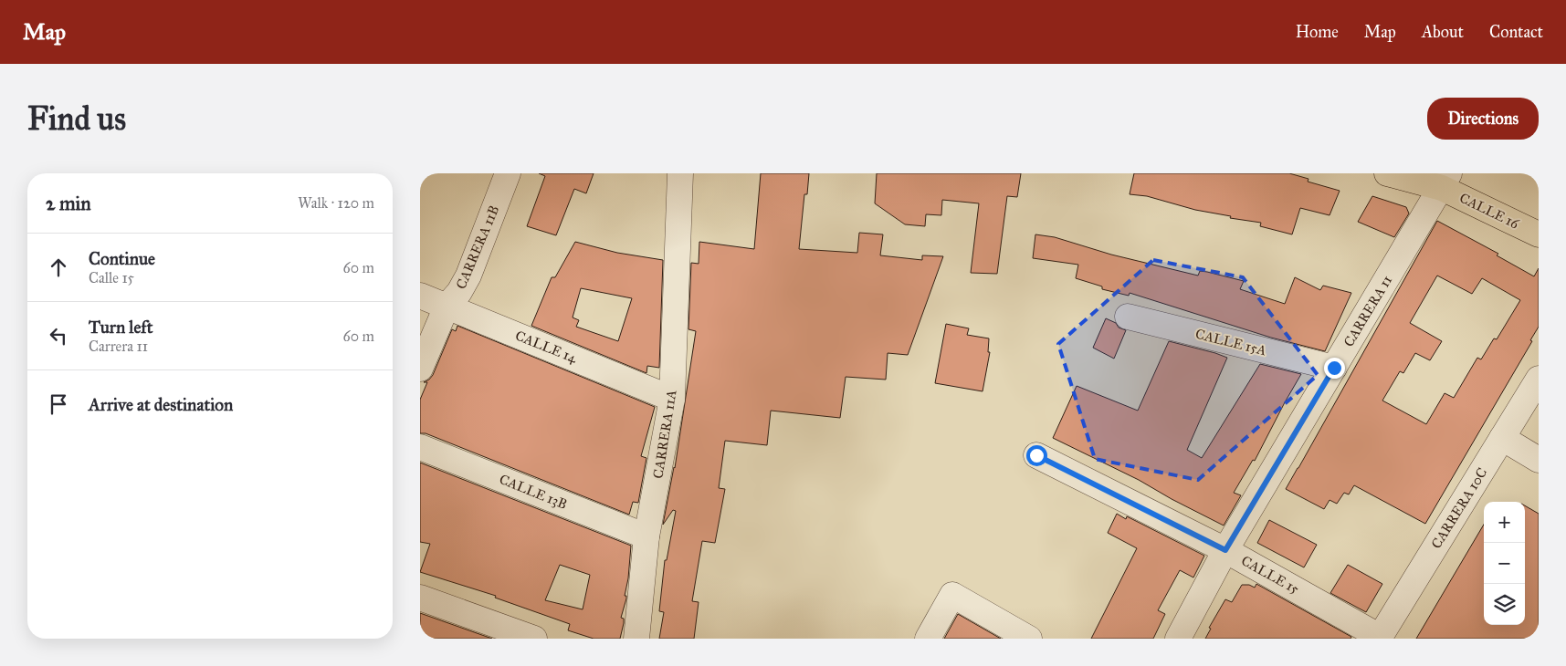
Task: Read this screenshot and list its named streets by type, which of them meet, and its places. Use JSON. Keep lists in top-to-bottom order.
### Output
{
  "streets": {
    "main road": ["CALLE 16"],
    "street": [
      "CARRERA 11B",
      "CARRERA 11",
      "CALLE 15A",
      "CALLE 14",
      "CARRERA 11A",
      "CALLE 13B",
      "CARRERA 10C",
      "CALLE 15"
    ]
  },
  "crossings": [
    ["CALLE 16", "CARRERA 11"],
    ["CARRERA 11B", "CALLE 14"],
    ["CARRERA 11", "CALLE 15A"],
    ["CARRERA 11", "CALLE 15"],
    ["CALLE 14", "CARRERA 11A"],
    ["CARRERA 11A", "CALLE 13B"],
    ["CARRERA 10C", "CALLE 15"]
  ],
  "page": {
    "header": "Map",
    "nav": [
      "Home",
      "Map",
      "About",
      "Contact"
    ],
    "buttons": "Directions",
    "title": "Find us",
    "heading": ["2 min", "Walk · 120 m"],
    "list": [
      ["Continue", "Calle 15", "60 m"],
      ["Turn left", "Carrera 11", "60 m"],
      "Arrive at destination"
    ],
    "map_buttons": ["+", "−"]
  }
}
